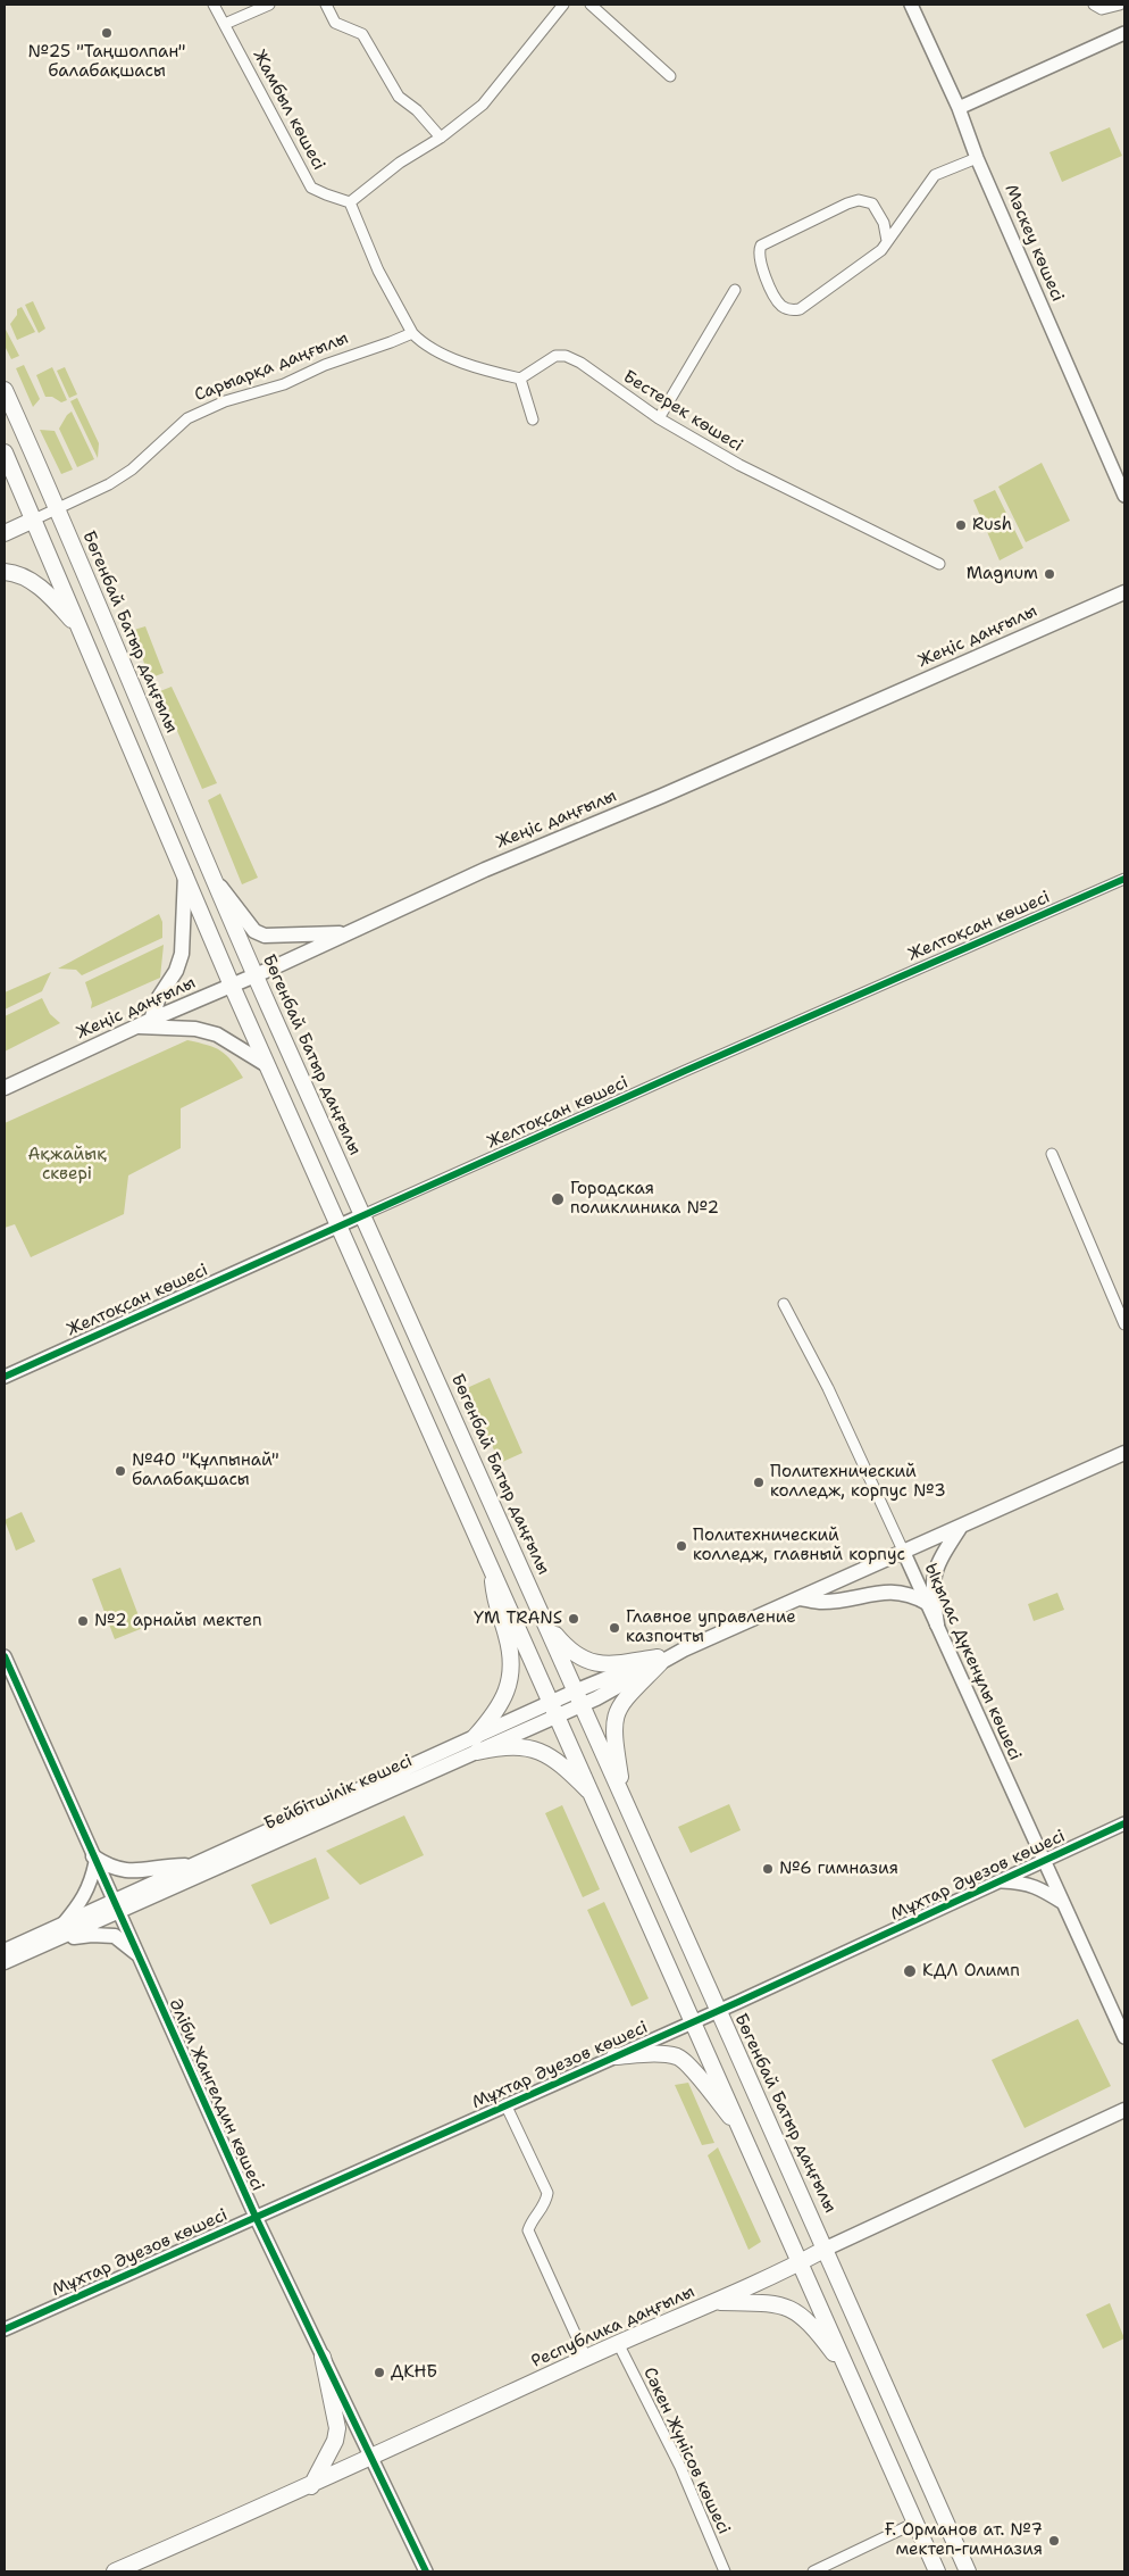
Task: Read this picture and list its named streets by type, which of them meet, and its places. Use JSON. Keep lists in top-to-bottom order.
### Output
{
  "streets": {
    "main road": [
      "Сарыарқа даңғылы",
      "Бөгенбай Батыр даңғылы",
      "Жеңіс даңғылы",
      "Бейбітшілік көшесі",
      "Республика даңғылы"
    ],
    "street": [
      "Жамбыл көшесі",
      "Мәскеу көшесі",
      "Бестерек көшесі",
      "Желтоқсан көшесі",
      "Ықылас Дүкенұлы көшесі",
      "Мұхтар Әуезов көшесі",
      "Әліби Жангелдин көшесі",
      "Сәкен Жүнісов көшесі"
    ]
  },
  "crossings": [
    ["Сарыарқа даңғылы", "Бөгенбай Батыр даңғылы"],
    ["Бөгенбай Батыр даңғылы", "Жеңіс даңғылы"],
    ["Бөгенбай Батыр даңғылы", "Желтоқсан көшесі"],
    ["Бөгенбай Батыр даңғылы", "Бейбітшілік көшесі"],
    ["Бөгенбай Батыр даңғылы", "Мұхтар Әуезов көшесі"],
    ["Бөгенбай Батыр даңғылы", "Республика даңғылы"],
    ["Ықылас Дүкенұлы көшесі", "Бейбітшілік көшесі"],
    ["Ықылас Дүкенұлы көшесі", "Мұхтар Әуезов көшесі"],
    ["Бейбітшілік көшесі", "Әліби Жангелдин көшесі"],
    ["Мұхтар Әуезов көшесі", "Әліби Жангелдин көшесі"],
    ["Әліби Жангелдин көшесі", "Республика даңғылы"],
    ["Республика даңғылы", "Сәкен Жүнісов көшесі"]
  ],
  "parks": ["Ақжайық сквері"],
  "places": [
    "№25 \"Таңшолпан\" балабақшасы",
    "Rush",
    "Magnum",
    "Городская поликлиника №2",
    "№40 \"Құлпынай\" балабақшасы",
    "Политехнический колледж, корпус №3",
    "Политехнический колледж, главный корпус",
    "YM TRANS",
    "№2 арнайы мектеп",
    "Главное управление казпочты",
    "№6 гимназия",
    "КДЛ Олимп",
    "ДКНБ",
    "Ғ. Орманов ат. №7 мектеп-гимназия"
  ]
}
